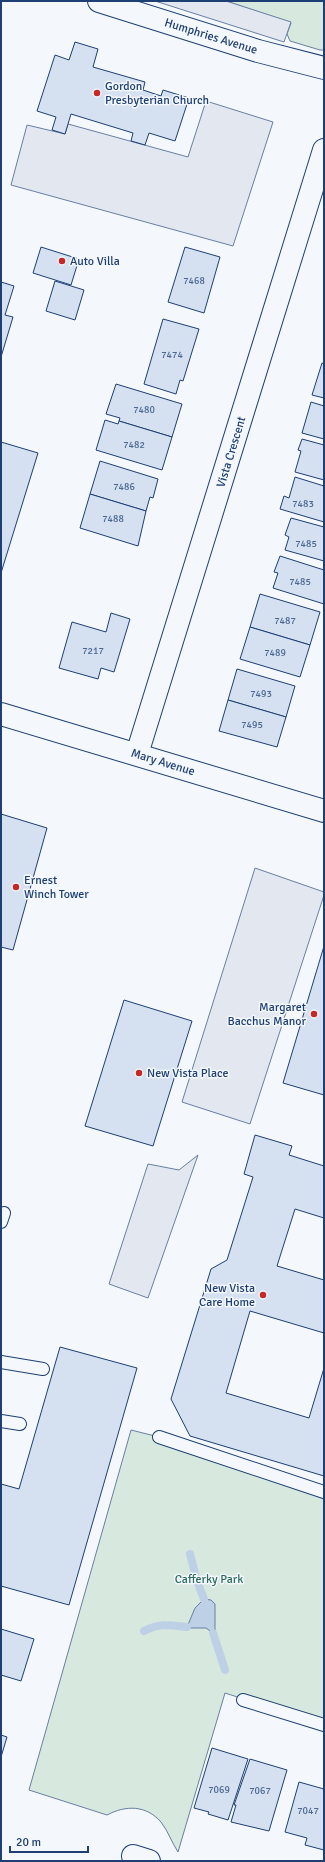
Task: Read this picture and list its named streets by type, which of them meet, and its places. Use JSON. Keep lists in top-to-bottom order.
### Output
{
  "streets": {
    "street": ["Humphries Avenue", "Vista Crescent", "Mary Avenue"]
  },
  "crossings": [
    ["Vista Crescent", "Mary Avenue"]
  ],
  "parks": ["Cafferky Park"],
  "places": [
    "Gordon Presbyterian Church",
    "Auto Villa",
    "Ernest Winch Tower",
    "Margaret Bacchus Manor",
    "New Vista Place",
    "New Vista Care Home"
  ],
  "house_numbers": [
    "7468",
    "7474",
    "7480",
    "7482",
    "7486",
    "7483",
    "7488",
    "7485",
    "7485",
    "7487",
    "7217",
    "7489",
    "7493",
    "7495",
    "7069",
    "7067",
    "7047"
  ],
  "scale_bar": "20 m"
}
